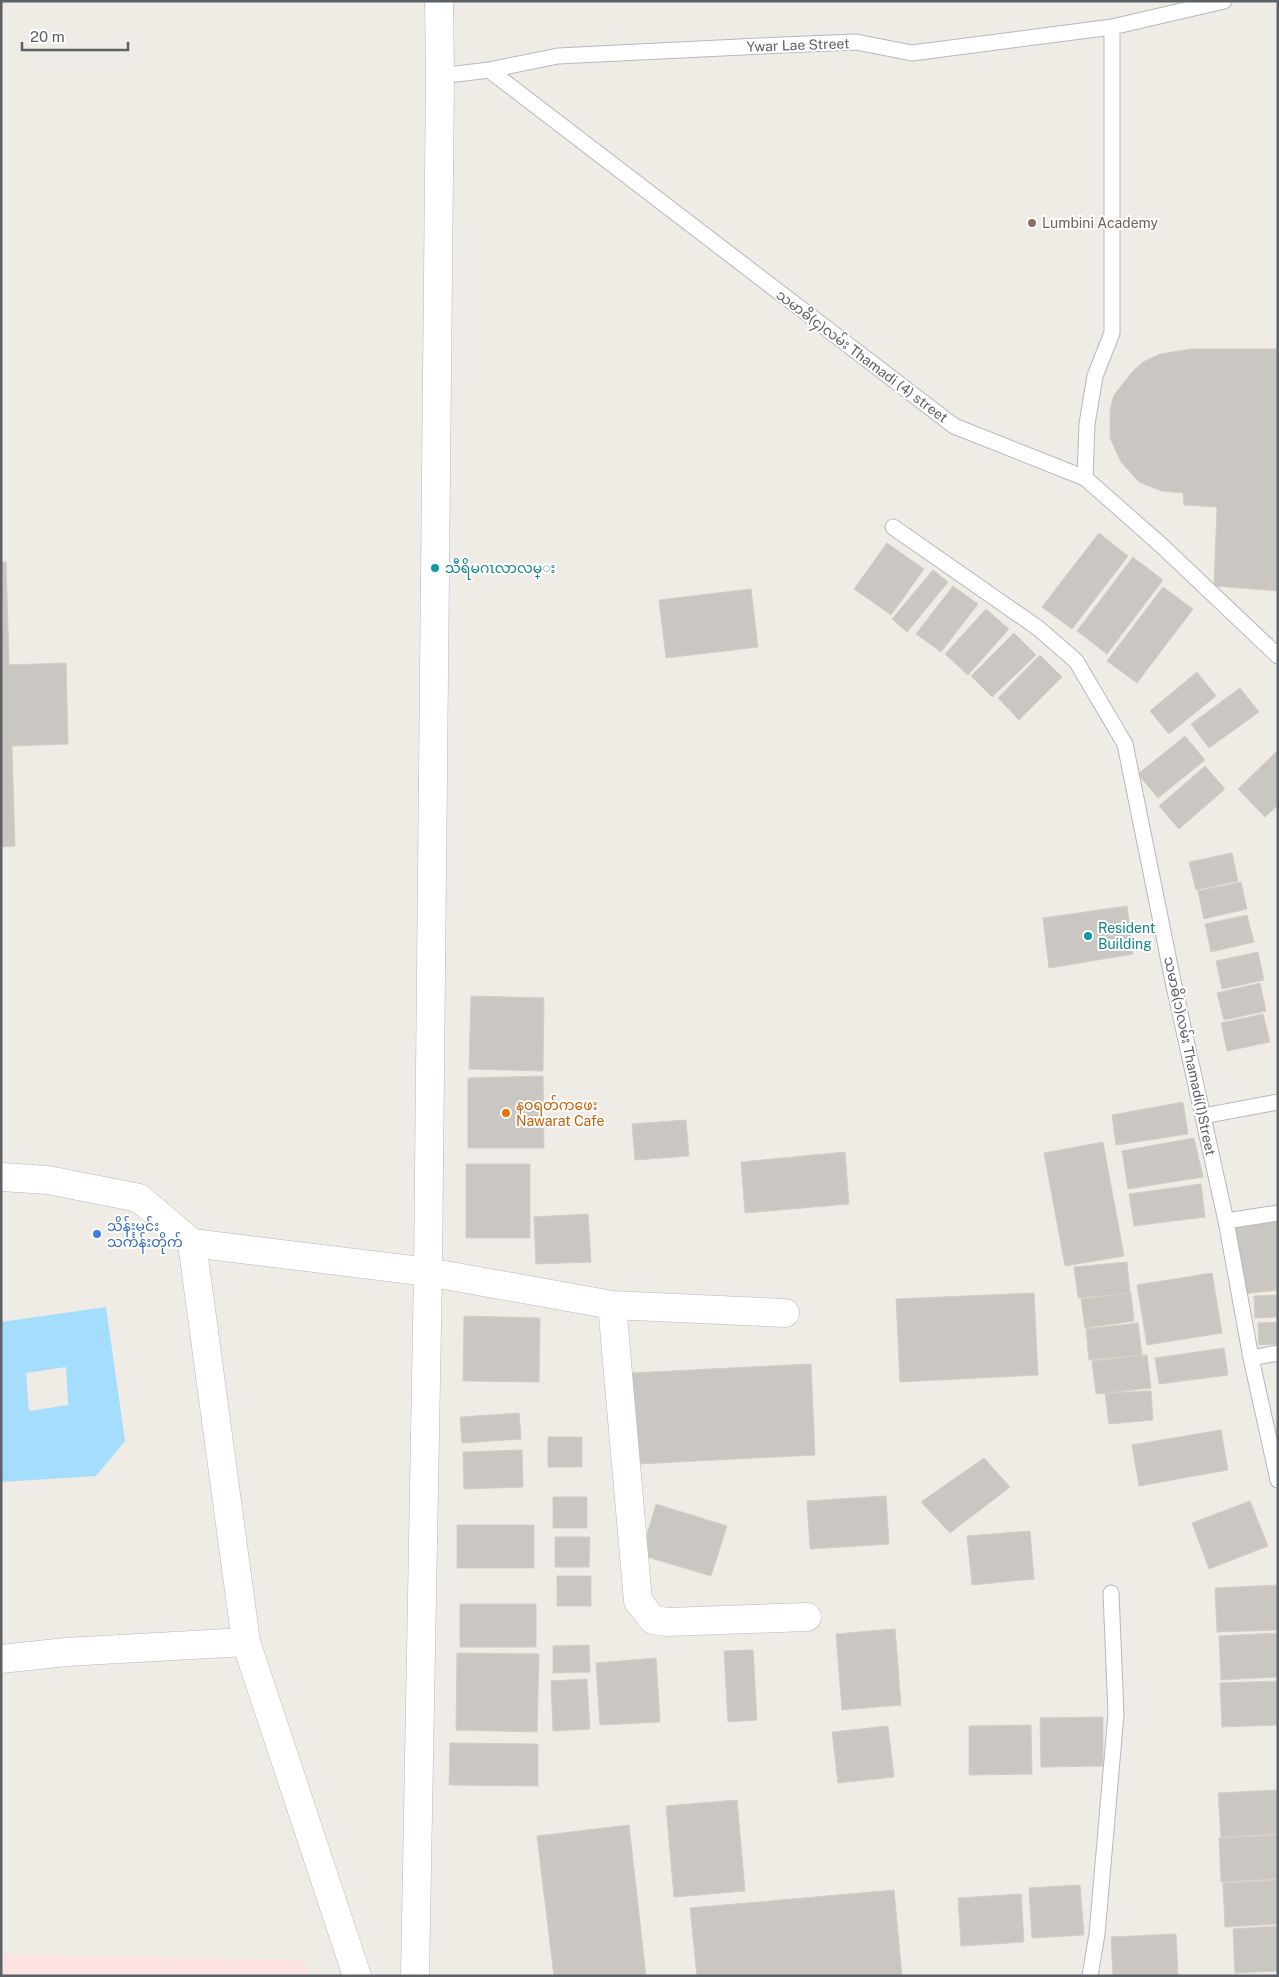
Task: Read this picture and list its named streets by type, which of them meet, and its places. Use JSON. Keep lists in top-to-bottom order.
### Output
{
  "streets": {
    "lane": ["Ywar Lae Street", "သမာဓိ(၄)လမ်း Thamadi (4) street", "သမာဓိ(၁)လမ်း Thamadi(1)Street"]
  },
  "crossings": [
    ["Ywar Lae Street", "သမာဓိ(၄)လမ်း Thamadi (4) street"]
  ],
  "places": [
    "Lumbini Academy",
    "သီရိမဂၤလာလမ္‌း",
    "Resident Building",
    "နဝရတ်ကဖေး Nawarat Cafe",
    "သိန်းမင်း သင်္ကန်းတိုက်"
  ],
  "scale_bar": "20 m"
}
